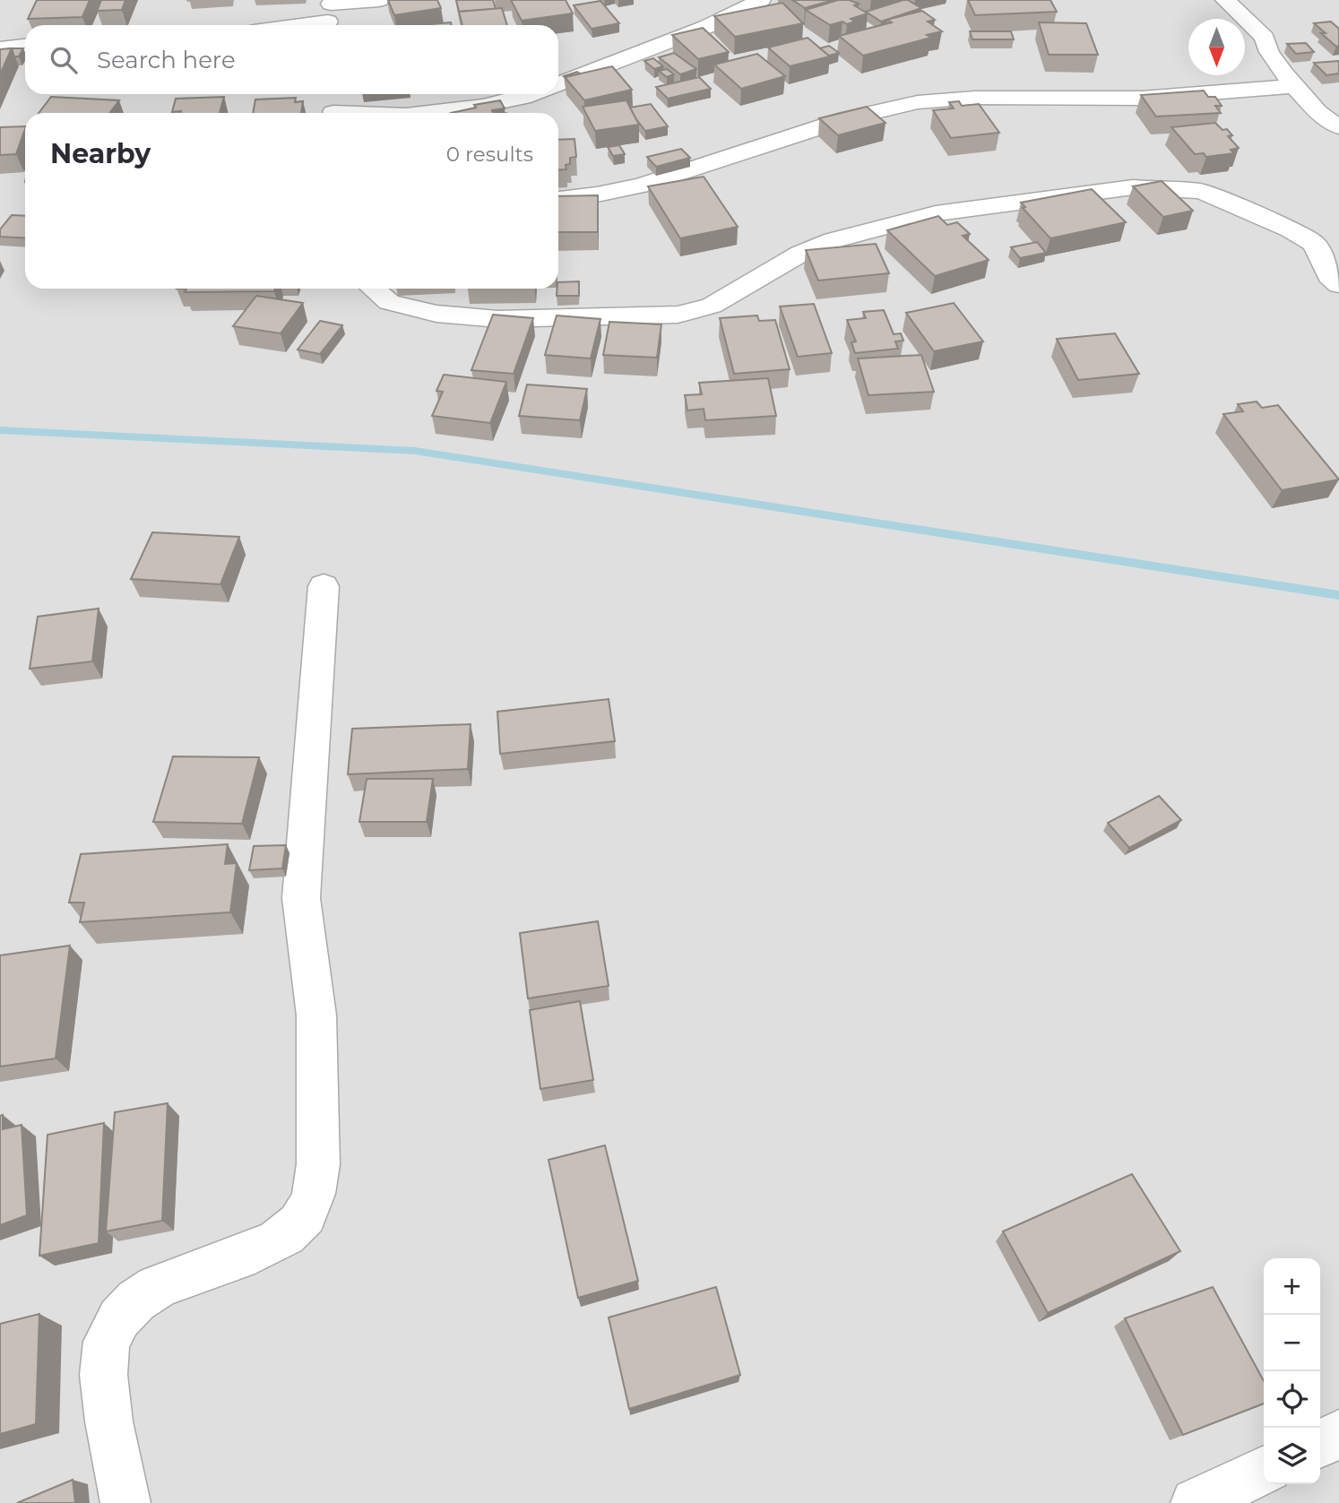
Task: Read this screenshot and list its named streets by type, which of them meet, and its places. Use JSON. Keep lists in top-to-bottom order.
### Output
{
  "north": "bottom",
  "page": {
    "search": "Search here",
    "heading": ["Nearby", "0 results"],
    "map_buttons": ["+", "−"]
  }
}
